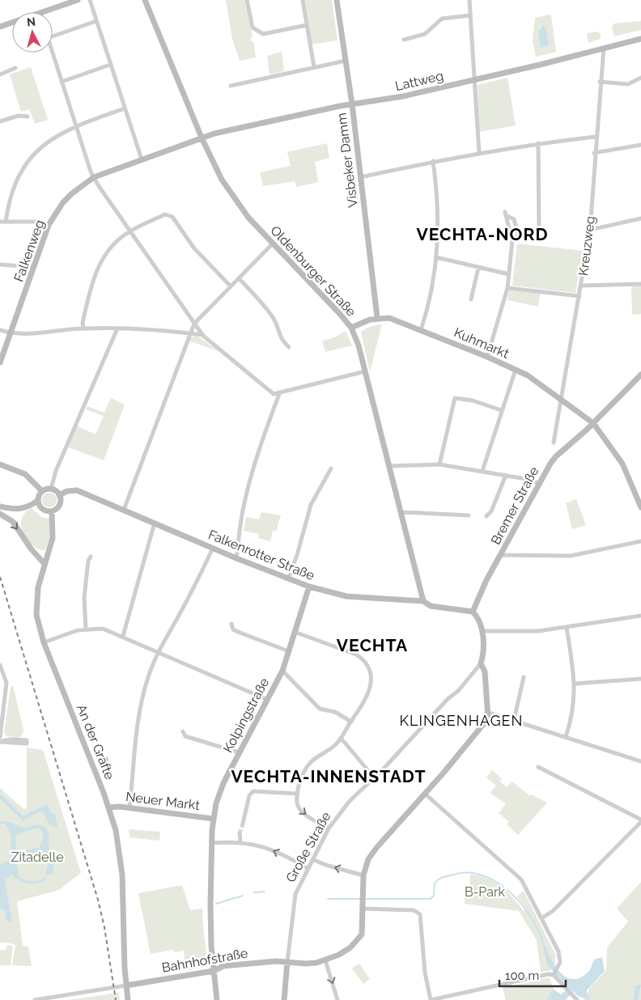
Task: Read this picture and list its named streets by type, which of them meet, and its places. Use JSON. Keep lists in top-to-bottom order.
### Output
{
  "streets": {
    "street": [
      "Lattweg",
      "Visbeker Damm",
      "Kreuzweg",
      "Falkenweg",
      "Oldenburger Straße",
      "Kuhmarkt",
      "Bremer Straße",
      "Falkenrotter Straße",
      "Kolpingstraße",
      "An der Gräfte",
      "Neuer Markt",
      "Große Straße",
      "Bahnhofstraße"
    ]
  },
  "crossings": [
    ["Lattweg", "Visbeker Damm"],
    ["Lattweg", "Kreuzweg"],
    ["Lattweg", "Falkenweg"],
    ["Lattweg", "Oldenburger Straße"],
    ["Visbeker Damm", "Kuhmarkt"],
    ["Kreuzweg", "Kuhmarkt"],
    ["Falkenweg", "Oldenburger Straße"],
    ["Oldenburger Straße", "Falkenrotter Straße"],
    ["Kuhmarkt", "Bremer Straße"],
    ["Bremer Straße", "Falkenrotter Straße"],
    ["Falkenrotter Straße", "Kolpingstraße"],
    ["Falkenrotter Straße", "An der Gräfte"],
    ["Kolpingstraße", "Neuer Markt"],
    ["Kolpingstraße", "Bahnhofstraße"],
    ["An der Gräfte", "Neuer Markt"],
    ["An der Gräfte", "Bahnhofstraße"],
    ["Große Straße", "Bahnhofstraße"]
  ],
  "districts": [
    "VECHTA-NORD",
    "VECHTA",
    "KLINGENHAGEN",
    "VECHTA-INNENSTADT"
  ],
  "parks": ["Zitadelle", "B-Park"],
  "scale_bar": "100 m",
  "north": "top"
}
